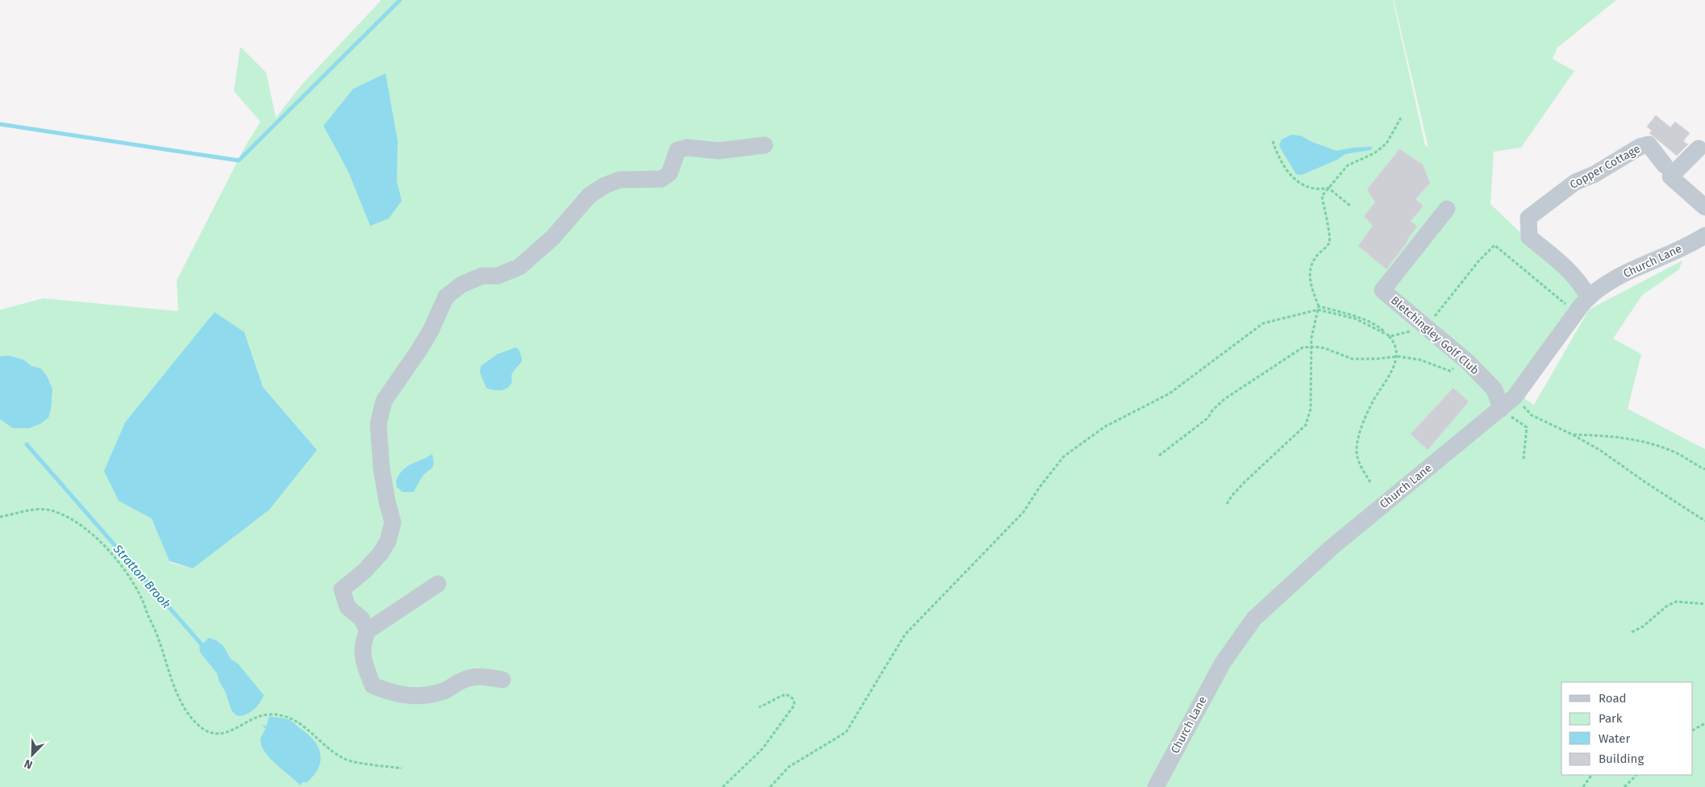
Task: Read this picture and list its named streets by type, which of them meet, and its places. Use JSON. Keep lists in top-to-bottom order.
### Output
{
  "streets": {
    "street": ["Copper Cottage", "Church Lane", "Bletchingley Golf Club"]
  },
  "crossings": [
    ["Copper Cottage", "Church Lane"],
    ["Church Lane", "Bletchingley Golf Club"]
  ],
  "water": ["Stratton Brook"],
  "legend": [
    "Road",
    "Park",
    "Water",
    "Building"
  ],
  "north": "bottom left"
}
